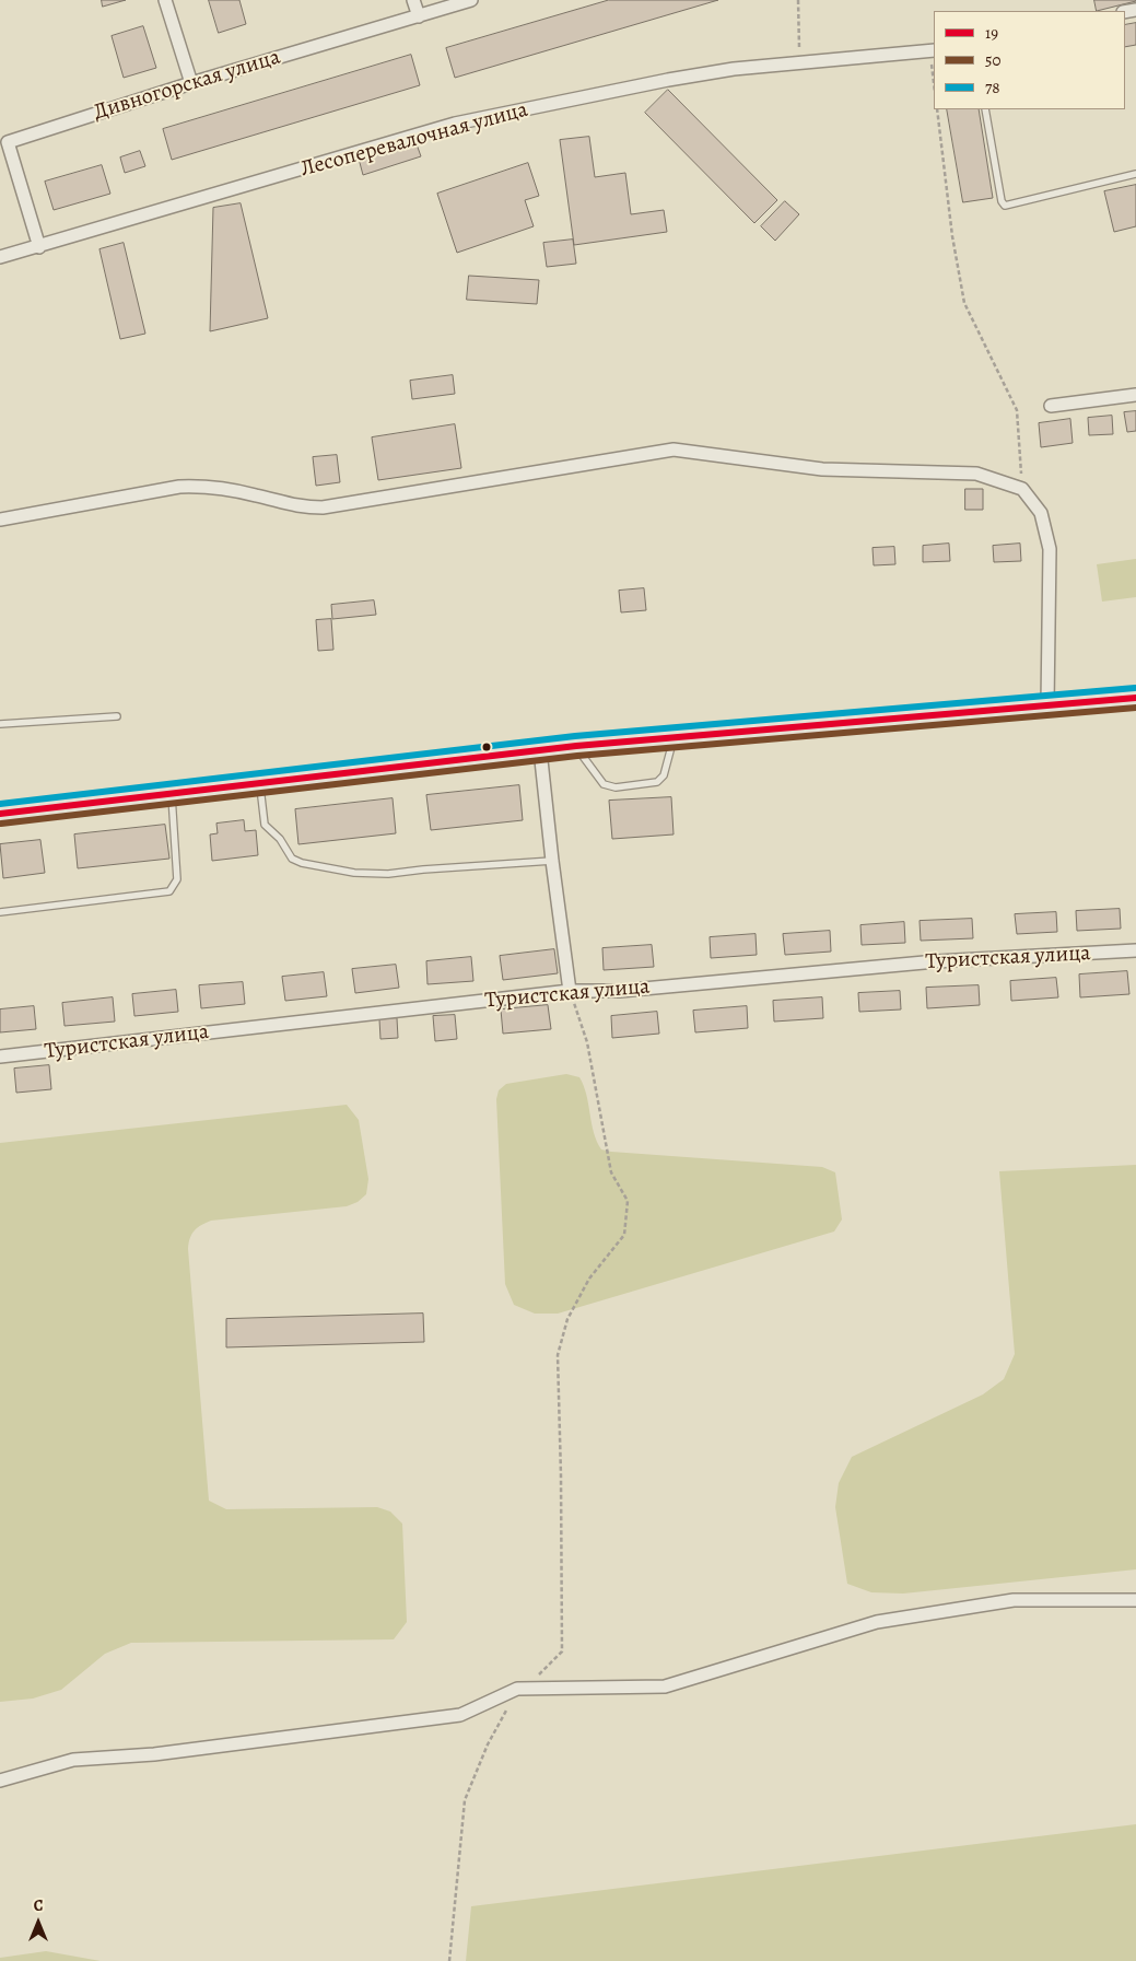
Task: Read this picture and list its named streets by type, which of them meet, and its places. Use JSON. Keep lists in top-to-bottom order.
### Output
{
  "streets": {
    "street": ["Дивногорская улица", "Лесоперевалочная улица", "Туристская улица"]
  },
  "crossings": [
    ["Дивногорская улица", "Лесоперевалочная улица"]
  ],
  "lines": ["transit line 78", "transit line 19", "transit line 50"],
  "legend": ["19", "50", "78"],
  "north": "top"
}
